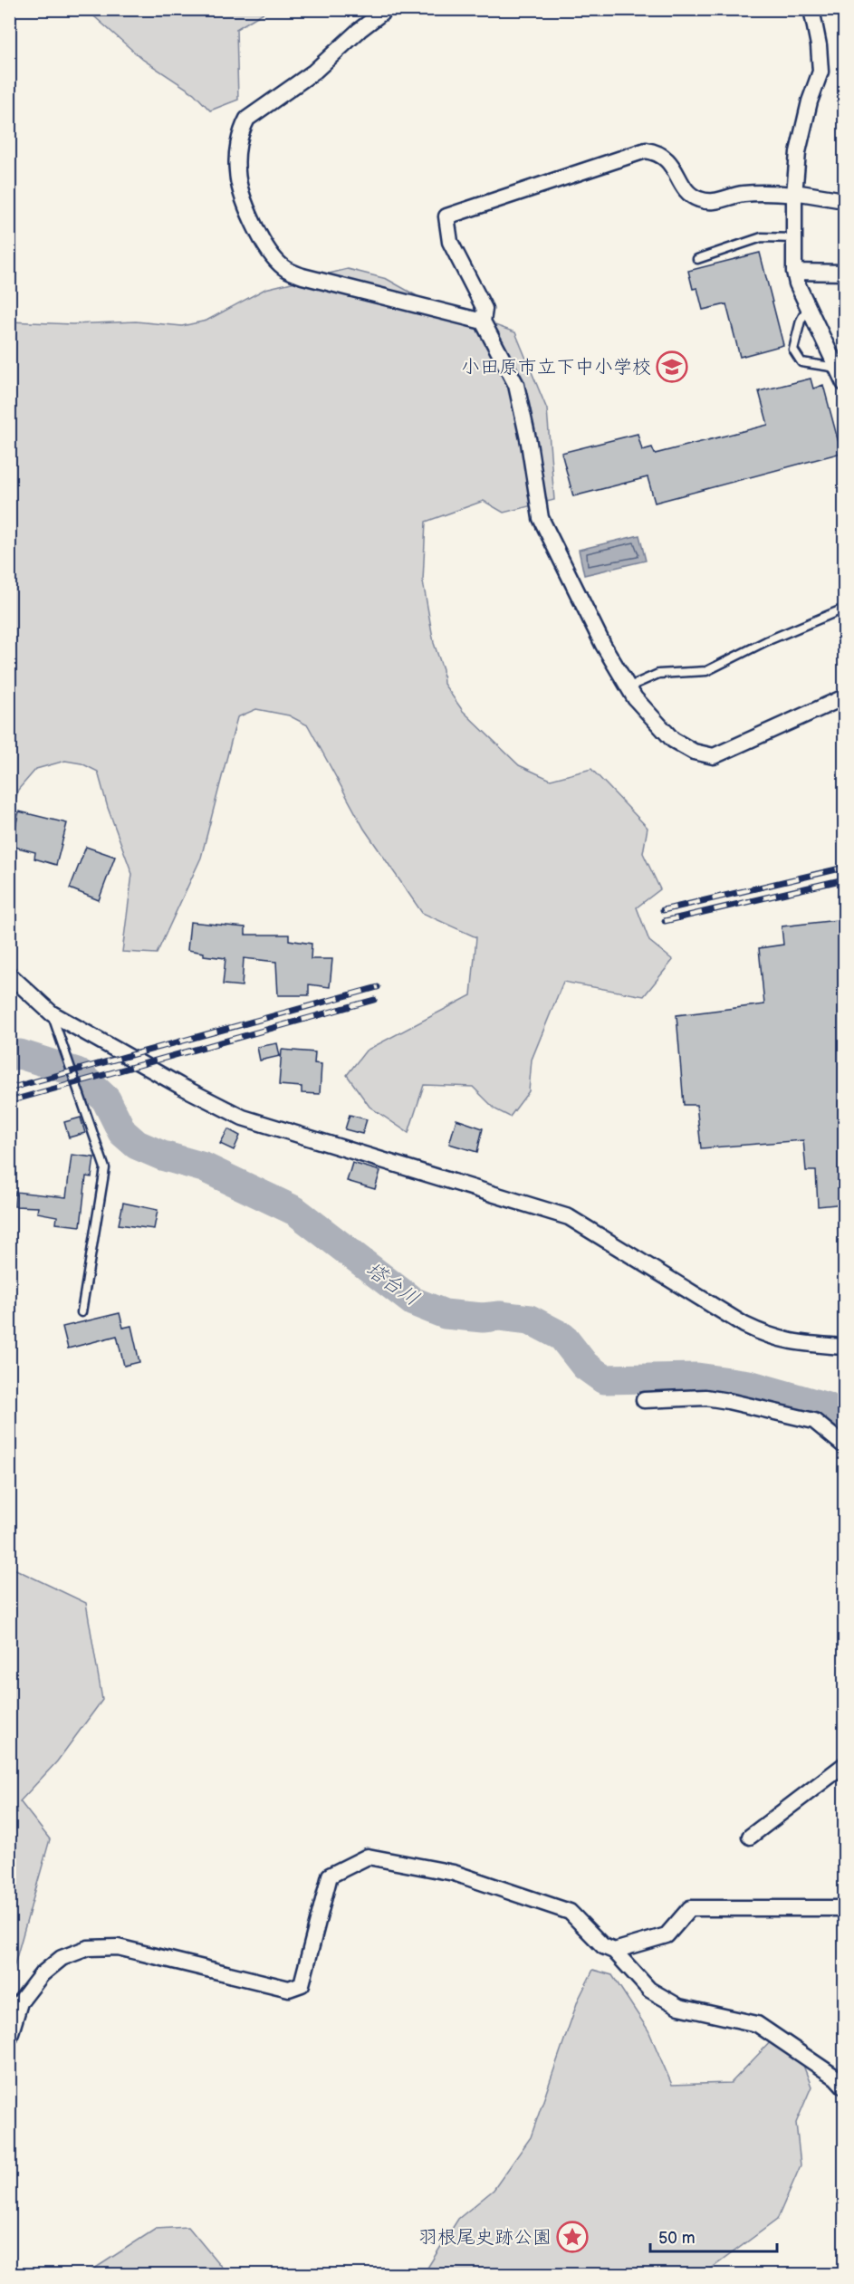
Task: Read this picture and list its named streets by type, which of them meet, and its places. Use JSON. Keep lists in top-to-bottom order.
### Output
{
  "water": ["塔台川"],
  "places": {
    "school or university": ["小田原市立下中小学校"],
    "place": ["羽根尾史跡公園"]
  },
  "scale_bar": "50 m"
}
